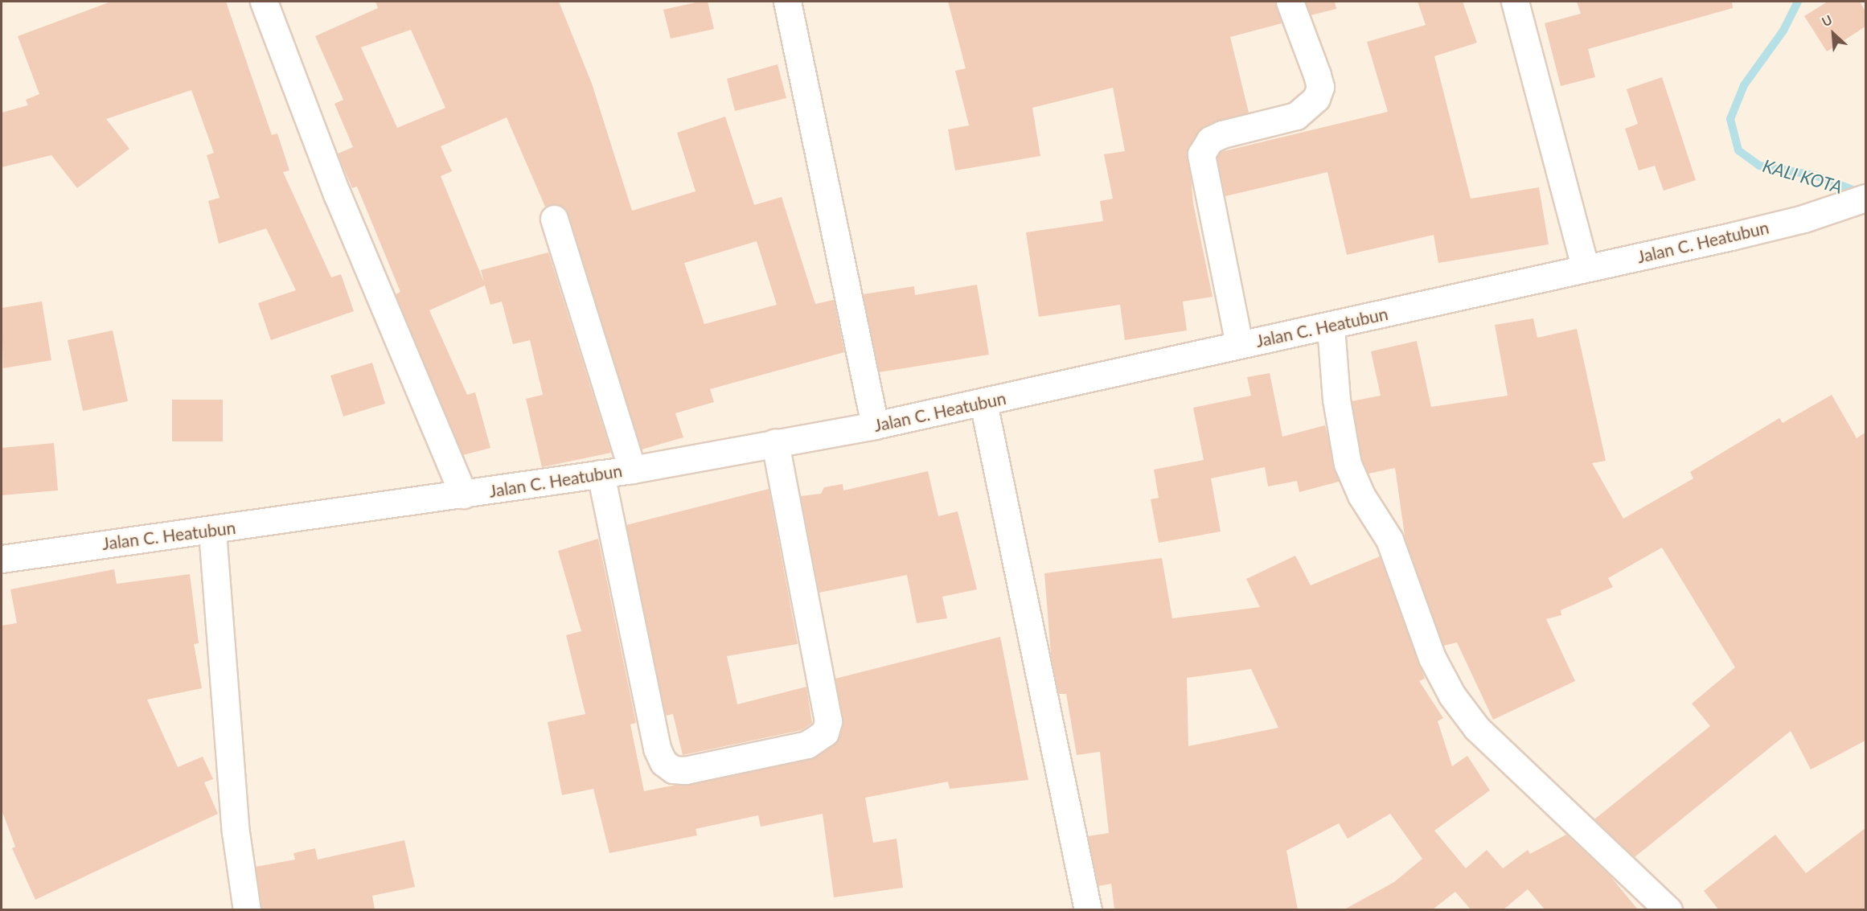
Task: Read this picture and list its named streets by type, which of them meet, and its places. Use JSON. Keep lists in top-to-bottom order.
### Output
{
  "streets": {
    "street": ["Jalan C. Heatubun"]
  },
  "water": ["KALI KOTA"],
  "north": "top left"
}
